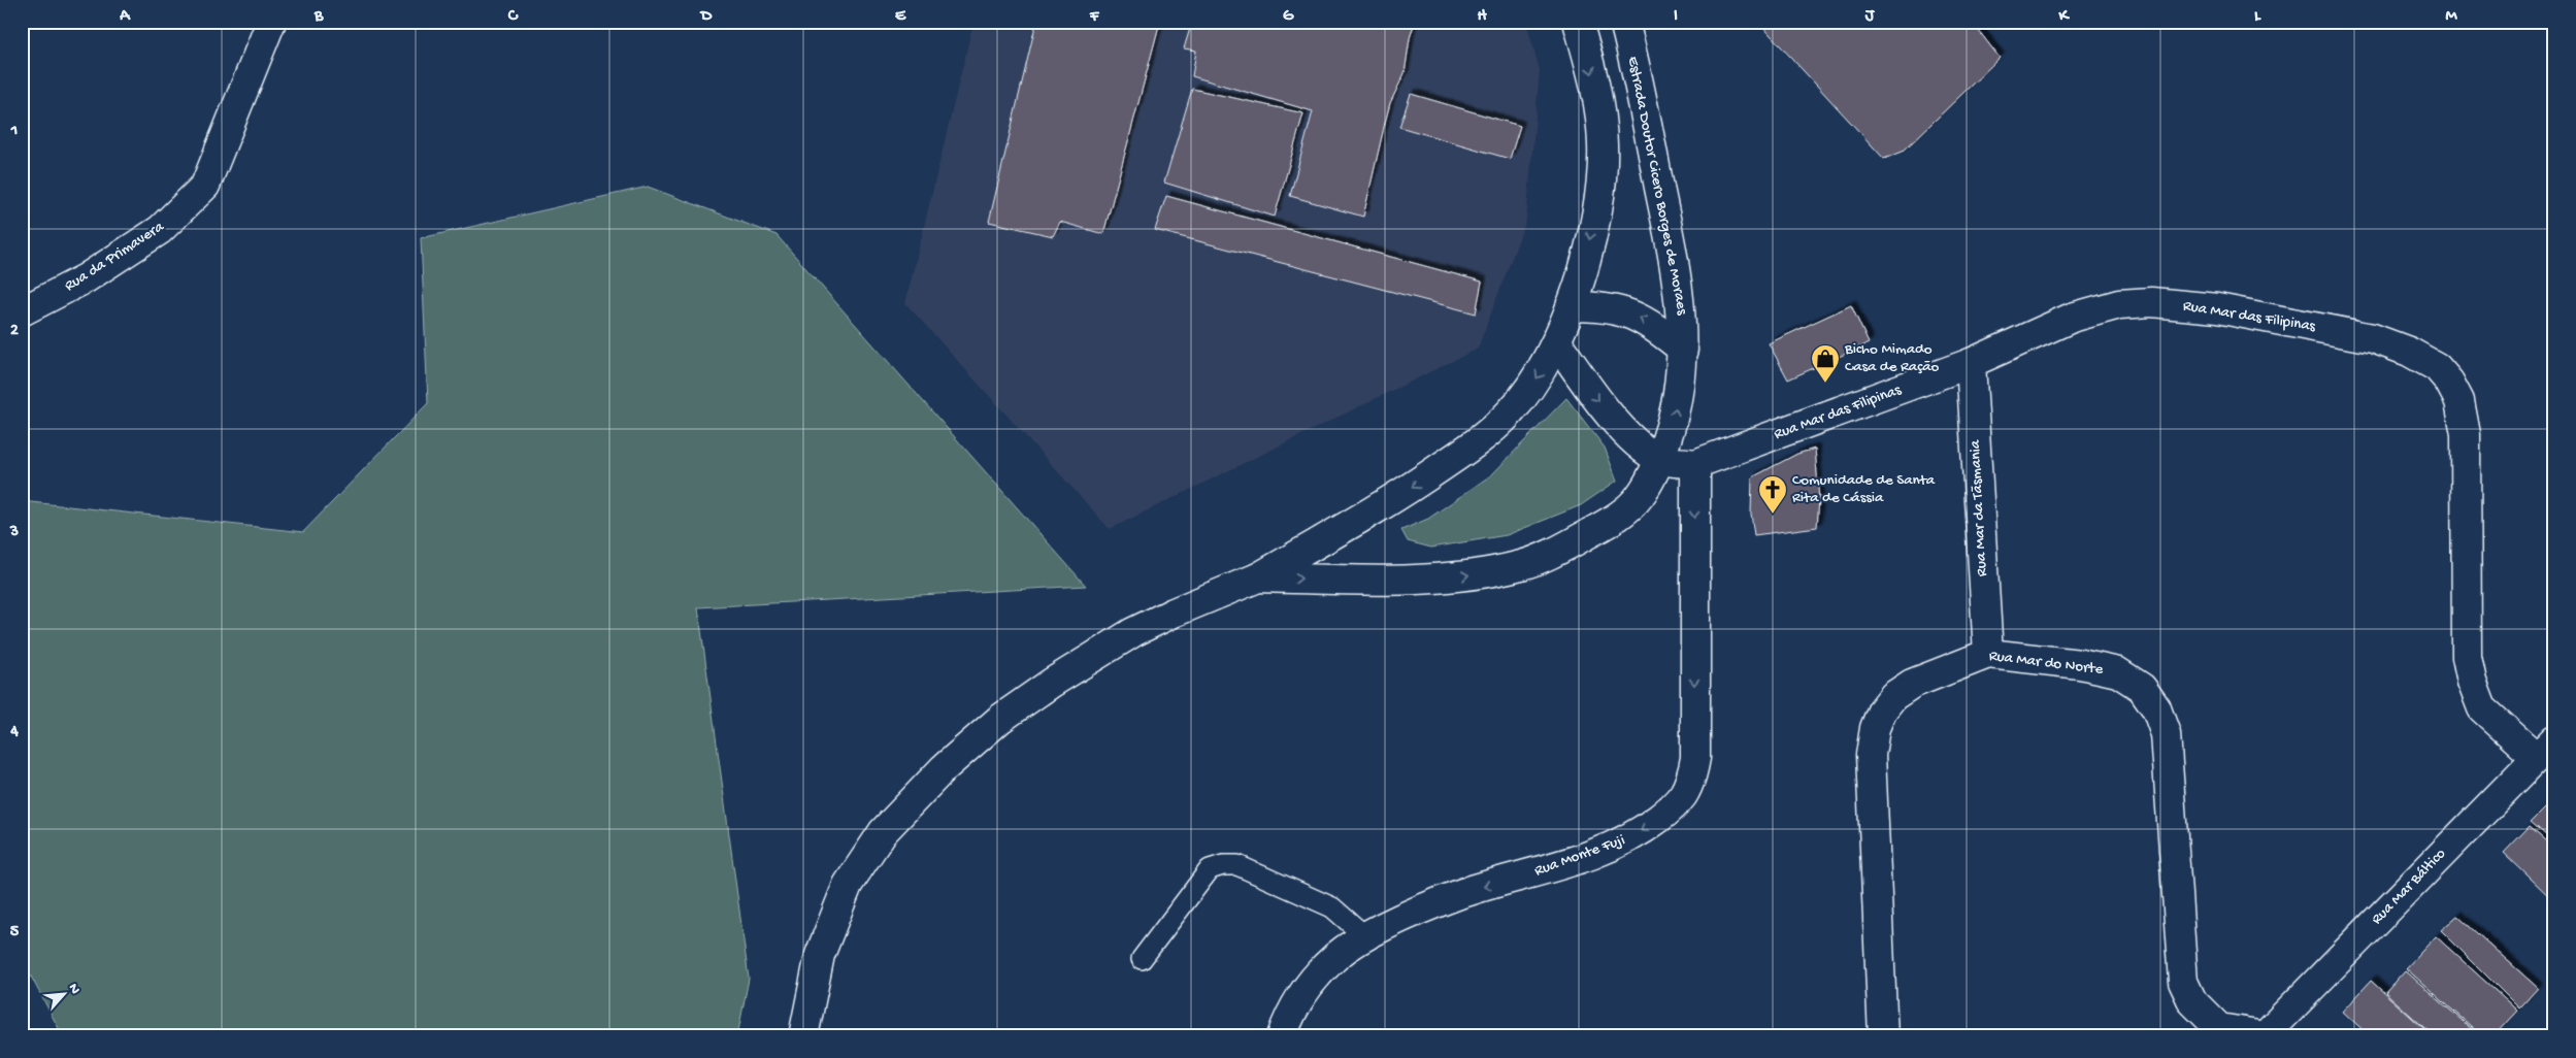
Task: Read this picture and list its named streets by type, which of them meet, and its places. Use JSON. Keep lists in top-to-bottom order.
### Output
{
  "streets": {
    "street": [
      "Estrada Doutor Cicero Borges de Moraes",
      "Rua da Primavera",
      "Rua Mar das Filipinas",
      "Rua Mar da Tãsmania",
      "Rua Mar do Norte",
      "Rua Monte Fuji",
      "Rua Mar Báltico"
    ]
  },
  "crossings": [
    ["Estrada Doutor Cicero Borges de Moraes", "Rua Mar das Filipinas"],
    ["Rua Mar das Filipinas", "Rua Mar da Tãsmania"],
    ["Rua Mar das Filipinas", "Rua Monte Fuji"],
    ["Rua Mar das Filipinas", "Rua Mar Báltico"],
    ["Rua Mar da Tãsmania", "Rua Mar do Norte"],
    ["Rua Mar do Norte", "Rua Mar Báltico"]
  ],
  "one_way": ["Rua Monte Fuji"],
  "places": {
    "shop": ["Bicho Mimado Casa de Ração"],
    "church": ["Comunidade de Santa Rita de Cássia"]
  },
  "north": "top right",
  "grid": {
    "columns": [
      "A",
      "B",
      "C",
      "D",
      "E",
      "F",
      "G",
      "H",
      "I",
      "J",
      "K",
      "L",
      "M"
    ],
    "rows": [
      "1",
      "2",
      "3",
      "4",
      "5"
    ]
  }
}
